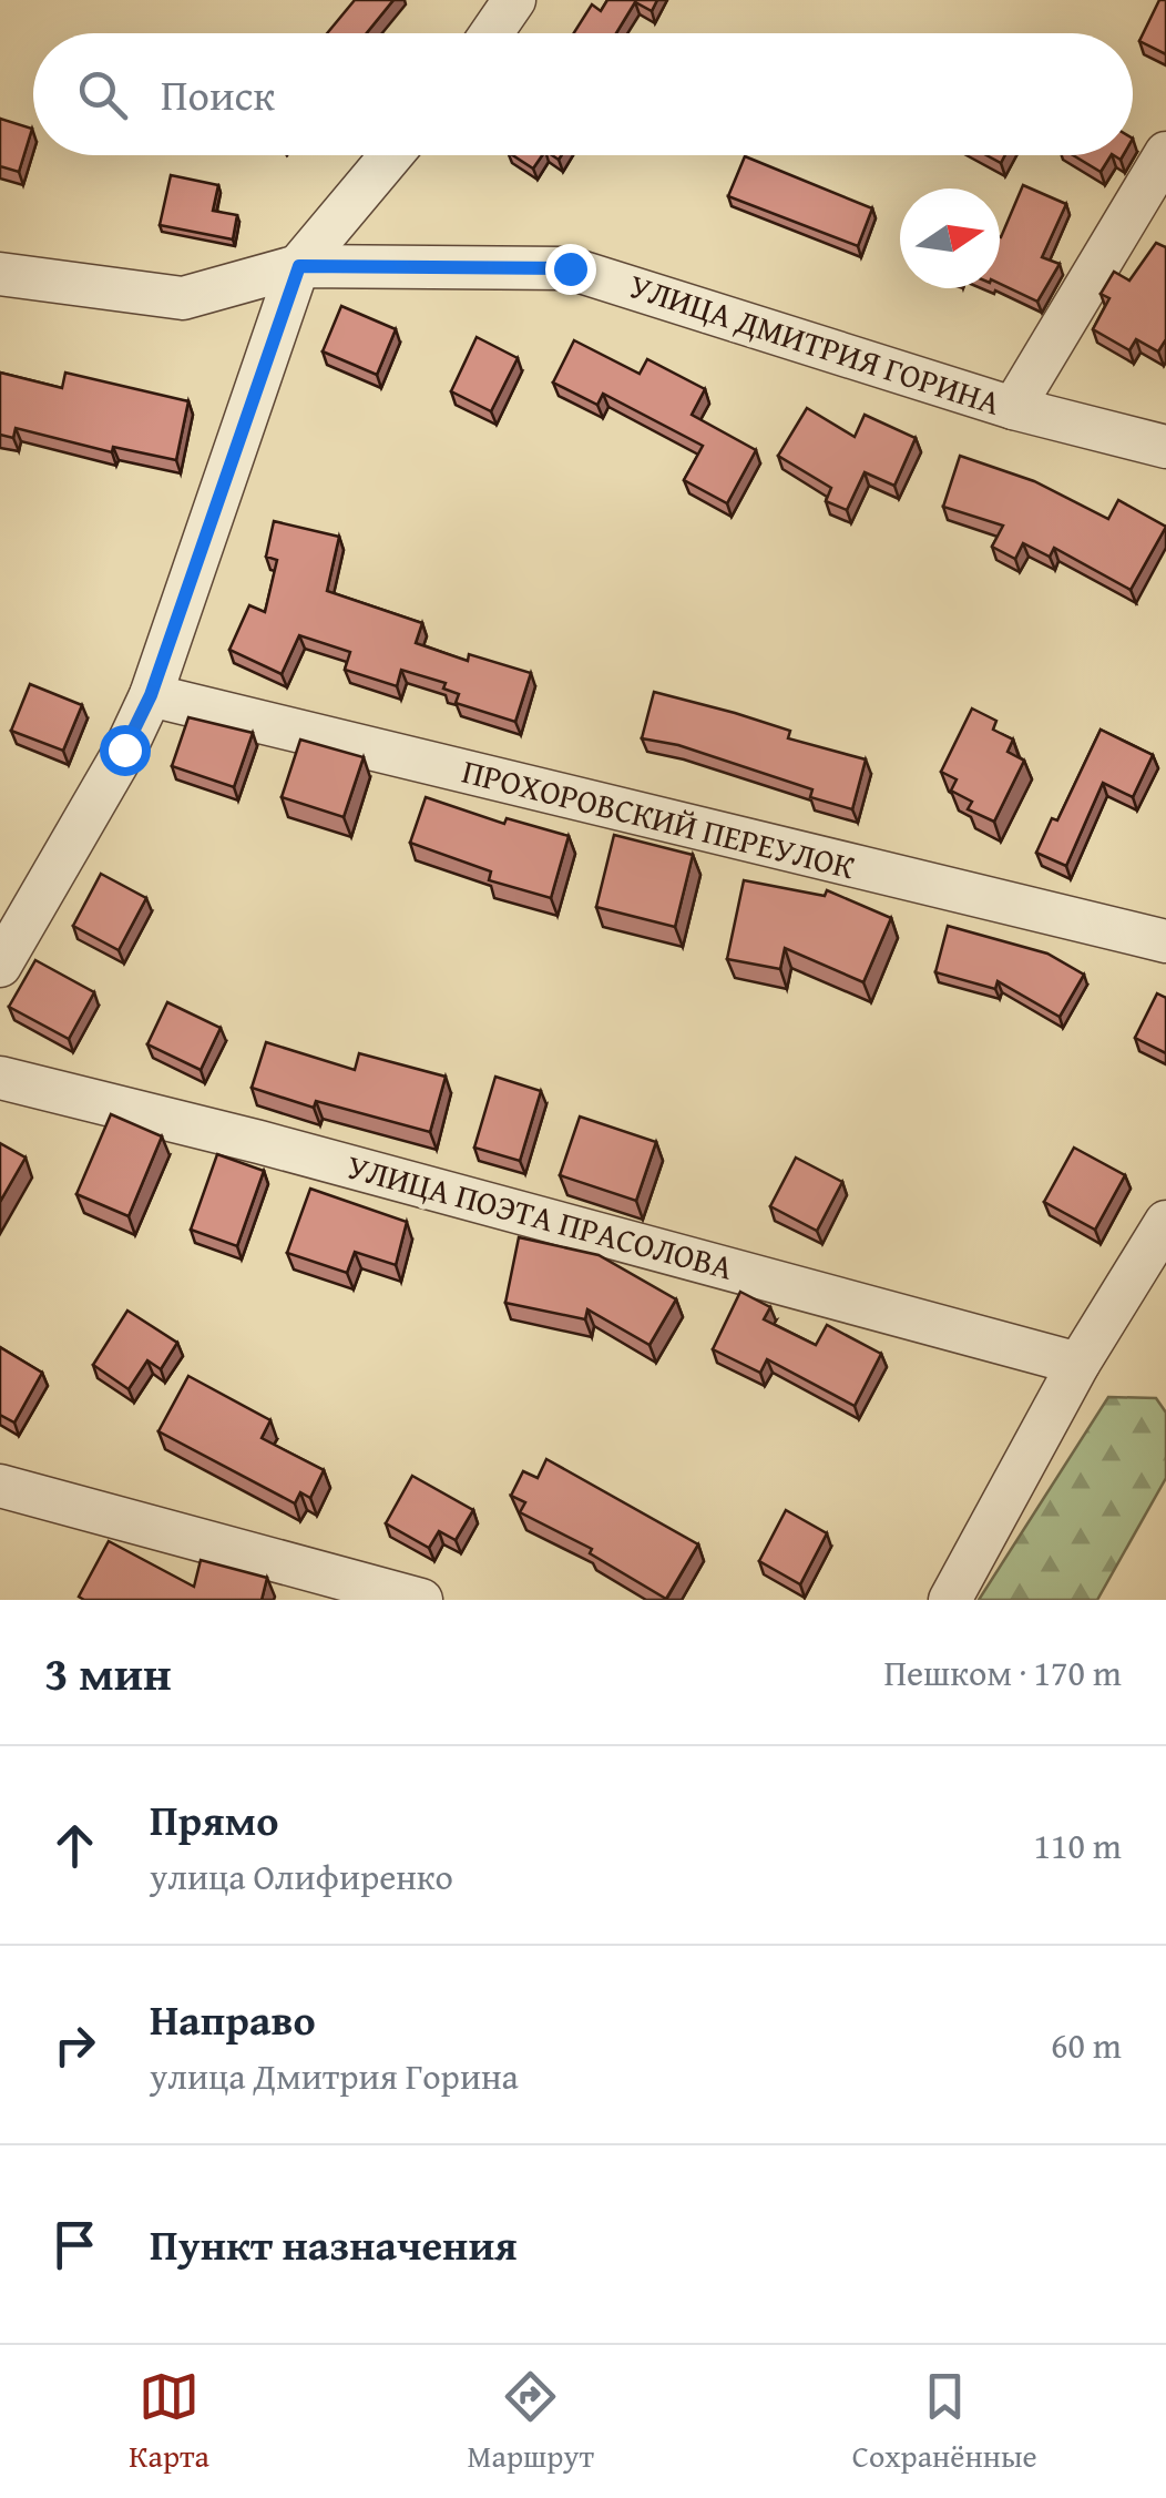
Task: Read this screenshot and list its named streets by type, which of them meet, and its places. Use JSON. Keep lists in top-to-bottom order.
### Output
{
  "streets": {
    "street": ["УЛИЦА ДМИТРИЯ ГОРИНА", "ПРОХОРОВСКИЙ ПЕРЕУЛОК", "УЛИЦА ПОЭТА ПРАСОЛОВА"]
  },
  "north": "right",
  "page": {
    "search": "Поиск",
    "heading": ["3 мин", "Пешком · 170 m"],
    "list": [
      ["Прямо", "улица Олифиренко", "110 m"],
      ["Направо", "улица Дмитрия Горина", "60 m"],
      "Пункт назначения"
    ],
    "nav": ["Карта", "Маршрут", "Сохранённые"]
  }
}
